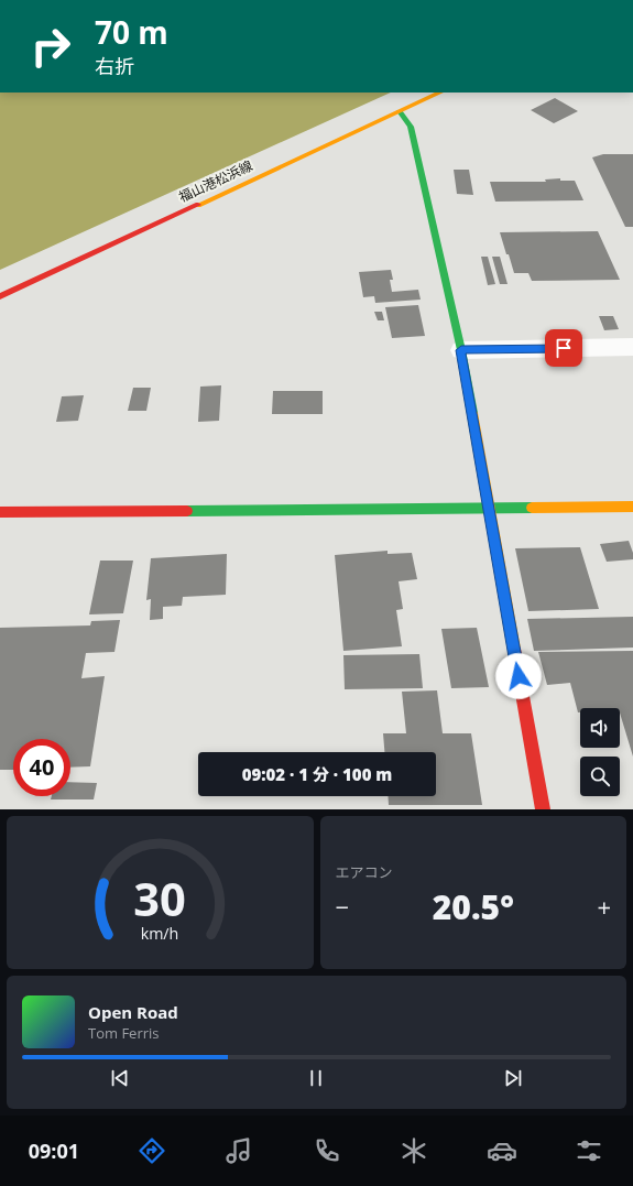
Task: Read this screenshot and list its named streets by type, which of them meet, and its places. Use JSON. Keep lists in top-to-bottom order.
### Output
{
  "streets": {
    "street": ["福山港松浜線"]
  },
  "page": {
    "turn": ["70 m", "右折"],
    "limit": "40",
    "trip": "09:02 · 1 分 · 100 m",
    "tile": "エアコン",
    "heat": ["−", "20.5°", "+"],
    "song": ["Open Road", "Tom Ferris"],
    "tabs": "09:01",
    "gauge": ["30", "km/h"]
  }
}
